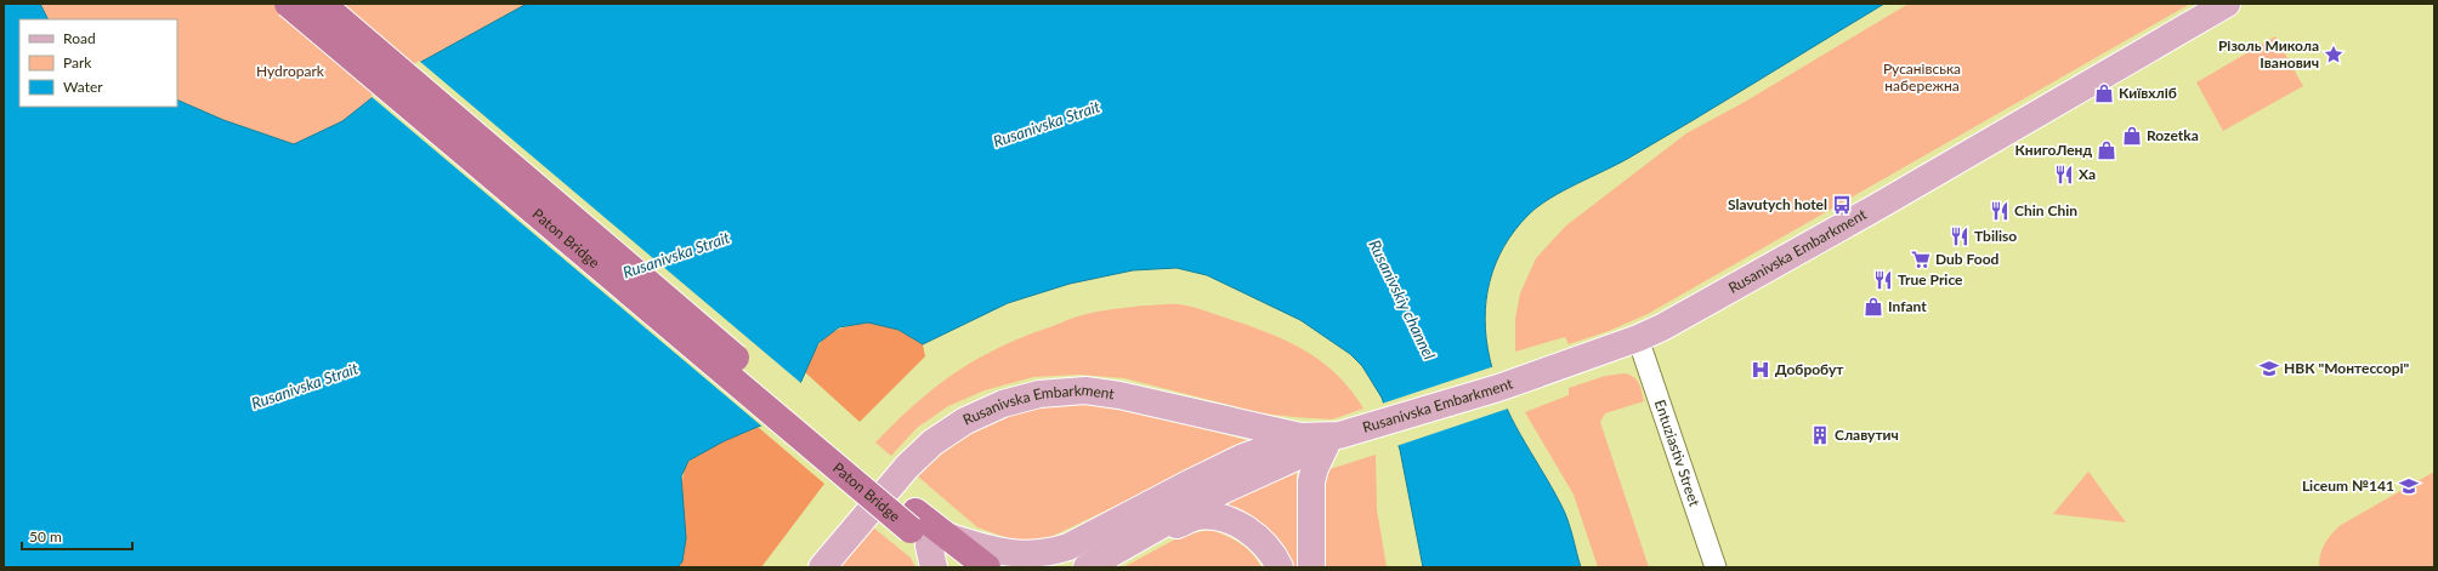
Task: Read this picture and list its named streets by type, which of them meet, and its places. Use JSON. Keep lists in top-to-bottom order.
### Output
{
  "streets": {
    "highway": ["Paton Bridge"],
    "main road": ["Rusanivska Embarkment"],
    "street": ["Entuziastiv Street"]
  },
  "crossings": [
    ["Paton Bridge", "Rusanivska Embarkment"],
    ["Rusanivska Embarkment", "Entuziastiv Street"]
  ],
  "water": ["Rusanivska Strait", "Rusanivskiy channel"],
  "parks": ["Русанівська набережна", "Hydropark"],
  "places": {
    "place": ["Різоль Микола Іванович"],
    "shop": [
      "Київхліб",
      "Rozetka",
      "КнигоЛенд",
      "Infant"
    ],
    "restaurant": [
      "Ха",
      "Chin Chin",
      "Tbiliso",
      "True Price"
    ],
    "bus stop": ["Slavutych hotel"],
    "supermarket": ["Dub Food"],
    "school or university": ["НВК \"Монтессорі\"", "Liceum №141"],
    "hospital": ["Добробут"],
    "building": ["Славутич"]
  },
  "legend": ["Road", "Park", "Water"],
  "scale_bar": "50 m"
}
